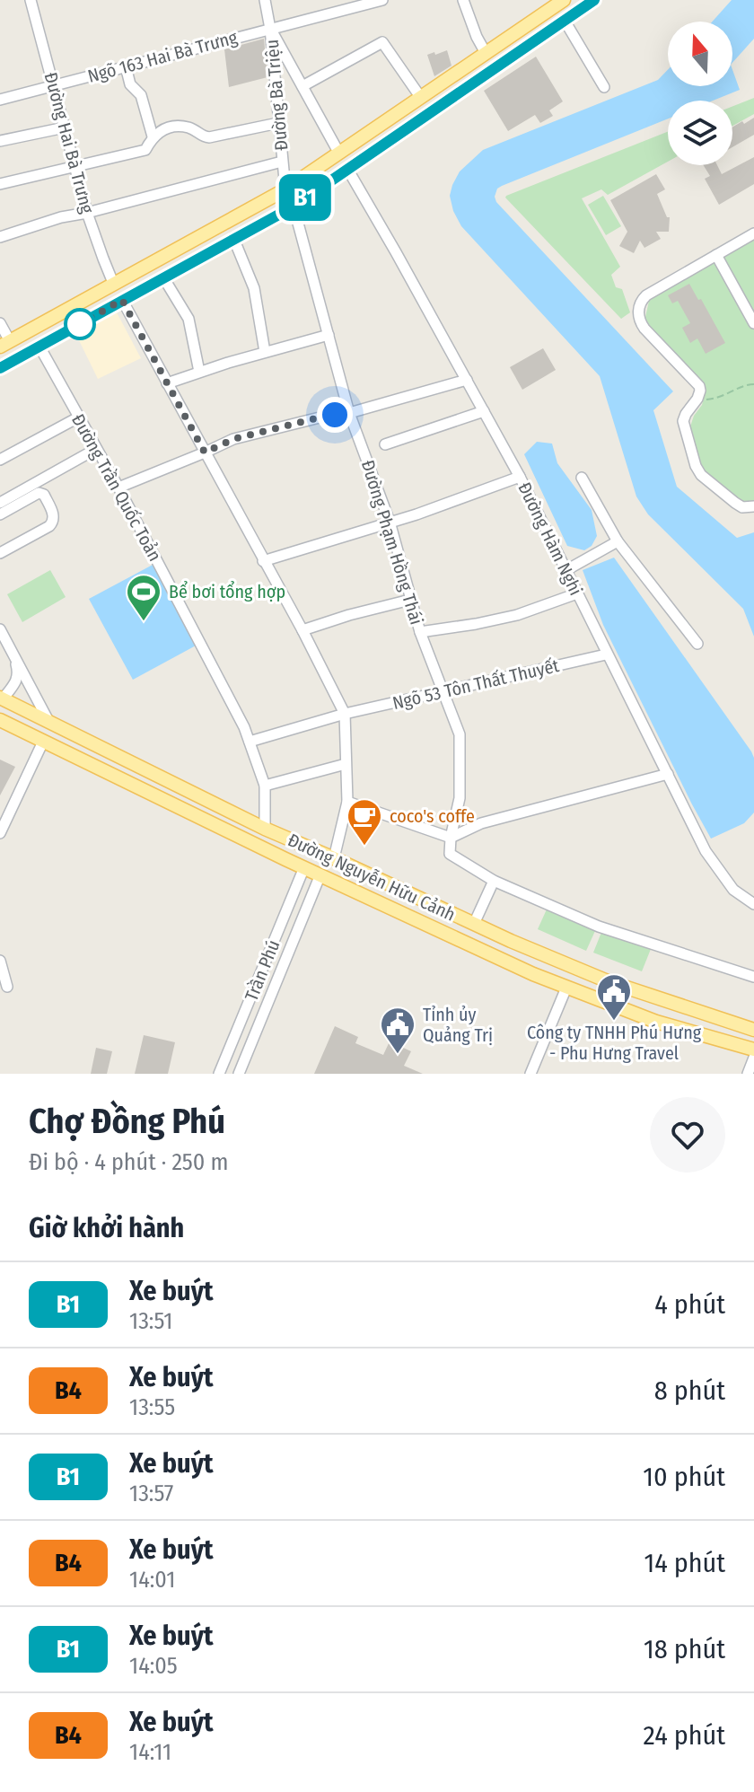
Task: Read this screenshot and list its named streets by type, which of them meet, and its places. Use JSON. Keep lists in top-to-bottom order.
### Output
{
  "streets": {
    "main road": ["Đường Nguyễn Hữu Cảnh"],
    "street": [
      "Ngõ 163 Hai Bà Trưng",
      "Đường Bà Triệu",
      "Đường Hai Bà Trưng",
      "Đường Trần Quốc Toản",
      "Đường Hàm Nghi",
      "Đường Phạm Hồng Thái",
      "Ngõ 53 Tôn Thất Thuyết",
      "Trần Phú"
    ]
  },
  "crossings": [
    ["Ngõ 163 Hai Bà Trưng", "Đường Bà Triệu"],
    ["Ngõ 163 Hai Bà Trưng", "Đường Hai Bà Trưng"],
    ["Đường Trần Quốc Toản", "Ngõ 53 Tôn Thất Thuyết"],
    ["Đường Trần Quốc Toản", "Đường Nguyễn Hữu Cảnh"],
    ["Đường Hàm Nghi", "Ngõ 53 Tôn Thất Thuyết"],
    ["Đường Phạm Hồng Thái", "Ngõ 53 Tôn Thất Thuyết"],
    ["Đường Nguyễn Hữu Cảnh", "Trần Phú"]
  ],
  "places": {
    "sports": ["Bể bơi tổng hợp"],
    "cafe": ["coco's coffe"],
    "public building": ["Công ty TNHH Phú Hưng - Phu Hưng Travel", "Tỉnh ủy Quảng Trị"]
  },
  "lines": ["bus line B1"],
  "north": "top",
  "page": {
    "on_map": "B1",
    "heading": [
      ["Chợ Đồng Phú", "Đi bộ · 4 phút · 250 m"],
      "Giờ khởi hành"
    ],
    "list": [
      {
        "mark": "B1",
        "name": "Xe buýt",
        "note": "13:51",
        "value": "4 phút"
      },
      {
        "mark": "B4",
        "name": "Xe buýt",
        "note": "13:55",
        "value": "8 phút"
      },
      {
        "mark": "B1",
        "name": "Xe buýt",
        "note": "13:57",
        "value": "10 phút"
      },
      {
        "mark": "B4",
        "name": "Xe buýt",
        "note": "14:01",
        "value": "14 phút"
      },
      {
        "mark": "B1",
        "name": "Xe buýt",
        "note": "14:05",
        "value": "18 phút"
      },
      {
        "mark": "B4",
        "name": "Xe buýt",
        "note": "14:11",
        "value": "24 phút"
      }
    ]
  }
}
